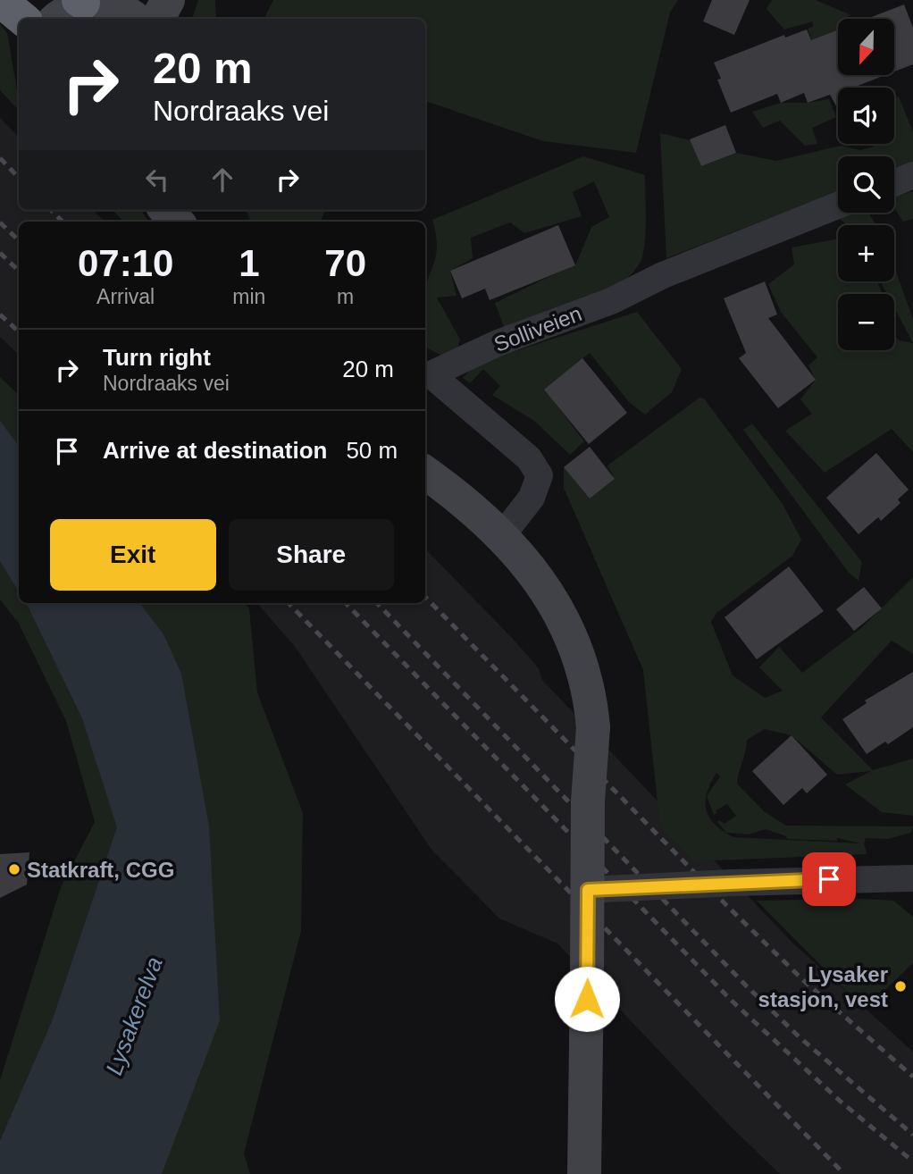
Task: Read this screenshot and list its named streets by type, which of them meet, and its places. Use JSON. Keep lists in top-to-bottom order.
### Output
{
  "streets": {
    "street": ["Solliveien"]
  },
  "water": ["Lysakerelva"],
  "places": ["Statkraft, CGG", "Lysaker stasjon, vest"],
  "north": "bottom",
  "page": {
    "map_buttons": ["+", "−"],
    "turn": ["20 m", "Nordraaks vei"],
    "eta": [
      "07:10",
      "Arrival",
      "1",
      "min",
      "70",
      "m"
    ],
    "list": [
      {
        "name": "Turn right",
        "note": "Nordraaks vei",
        "value": "20 m"
      },
      {
        "name": "Arrive at destination",
        "value": "50 m"
      }
    ],
    "buttons": ["Exit", "Share"]
  }
}
